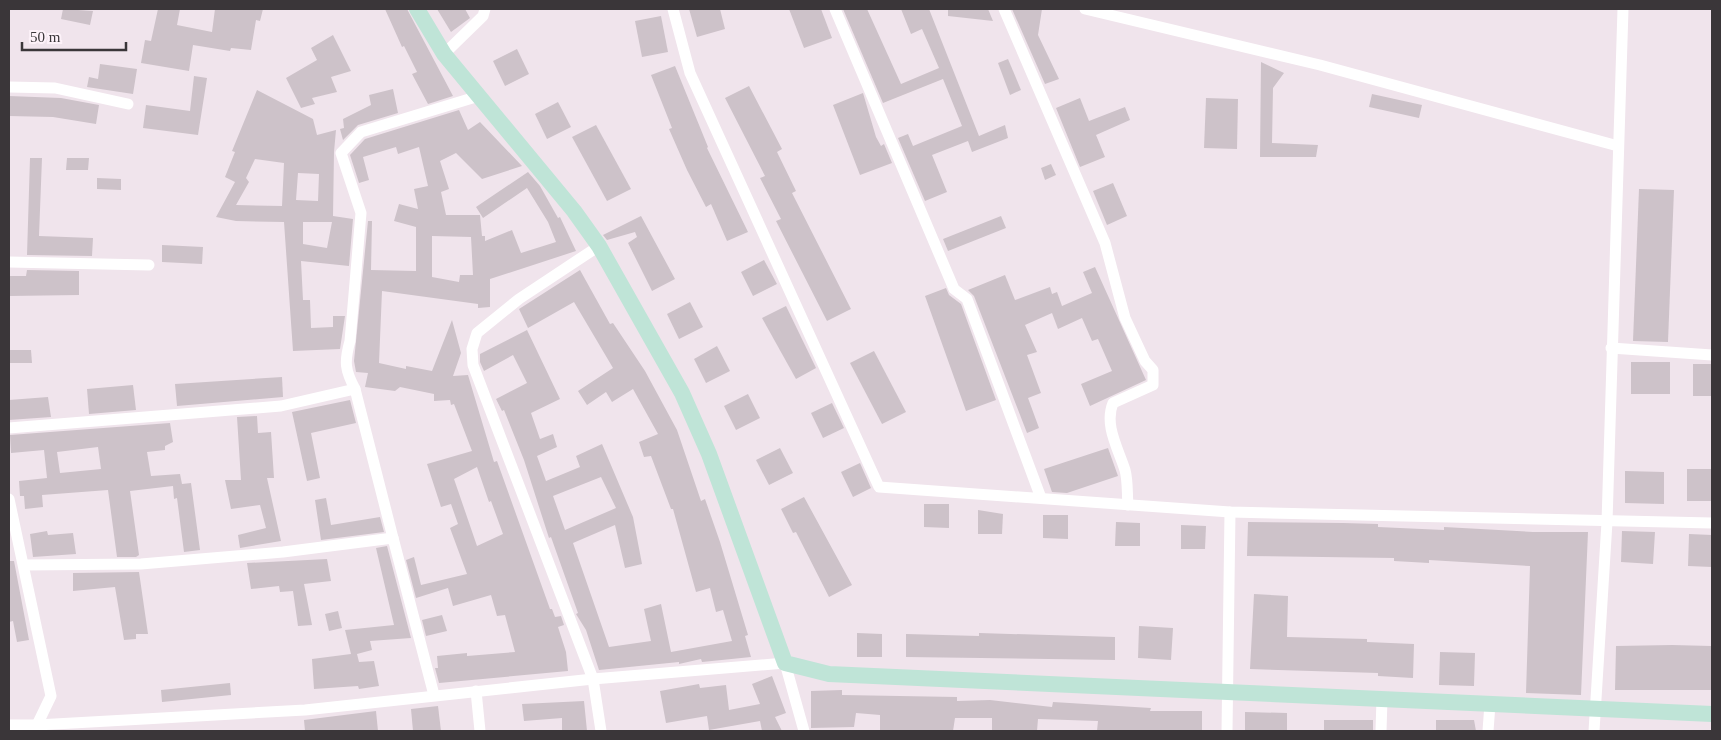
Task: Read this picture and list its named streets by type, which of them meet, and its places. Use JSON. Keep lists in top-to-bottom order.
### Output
{
  "scale_bar": "50 m"
}
